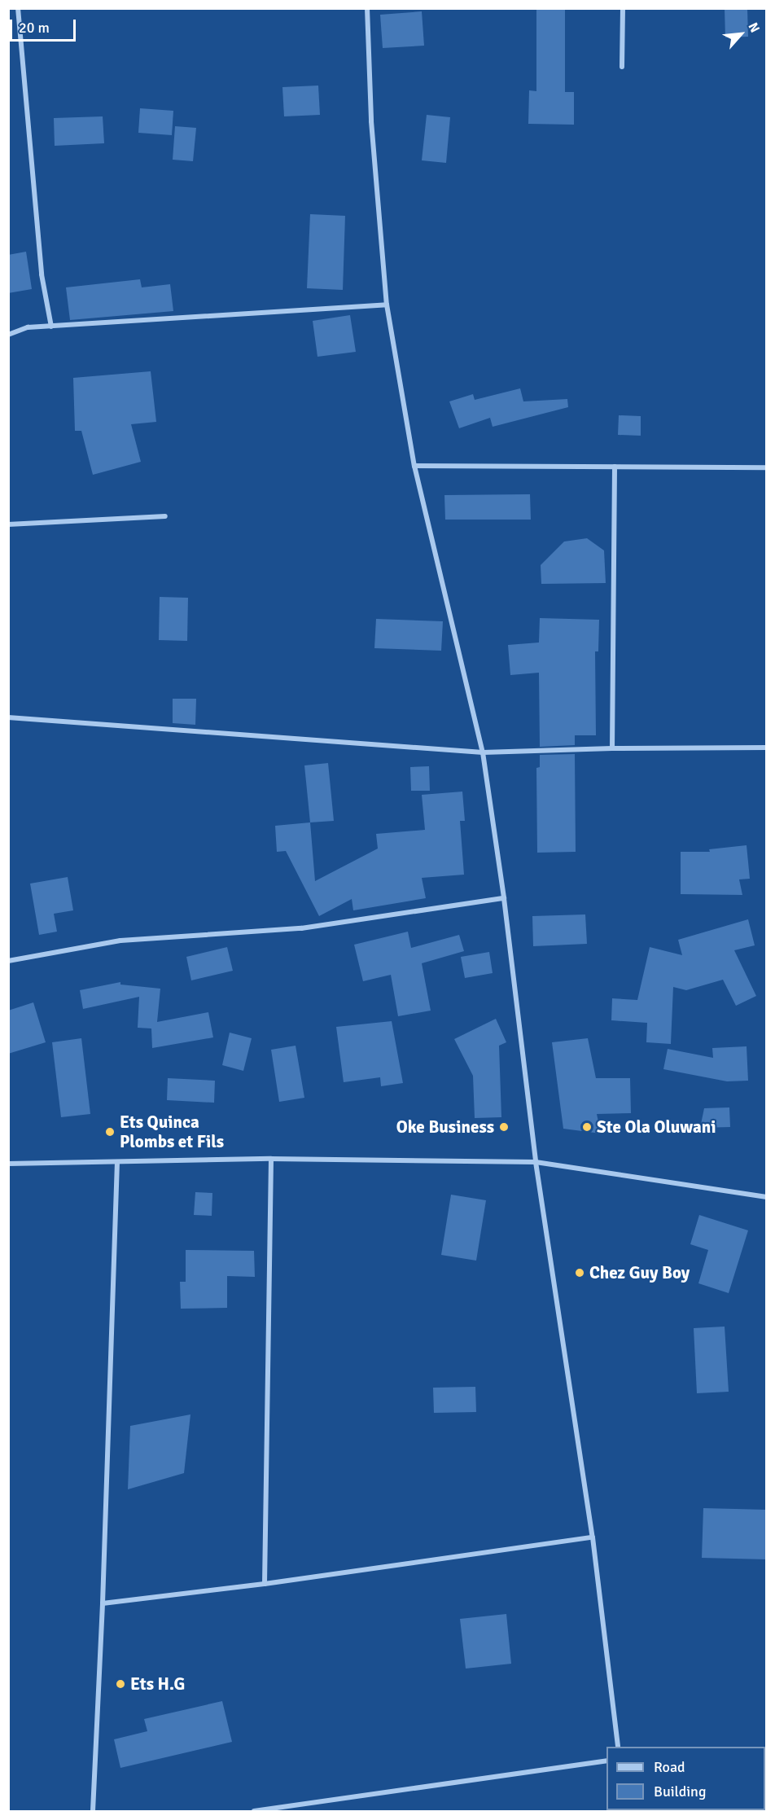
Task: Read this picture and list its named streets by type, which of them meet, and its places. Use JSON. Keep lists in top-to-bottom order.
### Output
{
  "places": [
    "Oke Business",
    "Ste Ola Oluwani",
    "Ets Quinca Plombs et Fils",
    "Chez Guy Boy",
    "Ets H.G"
  ],
  "legend": ["Road", "Building"],
  "scale_bar": "20 m",
  "north": "top right"
}
